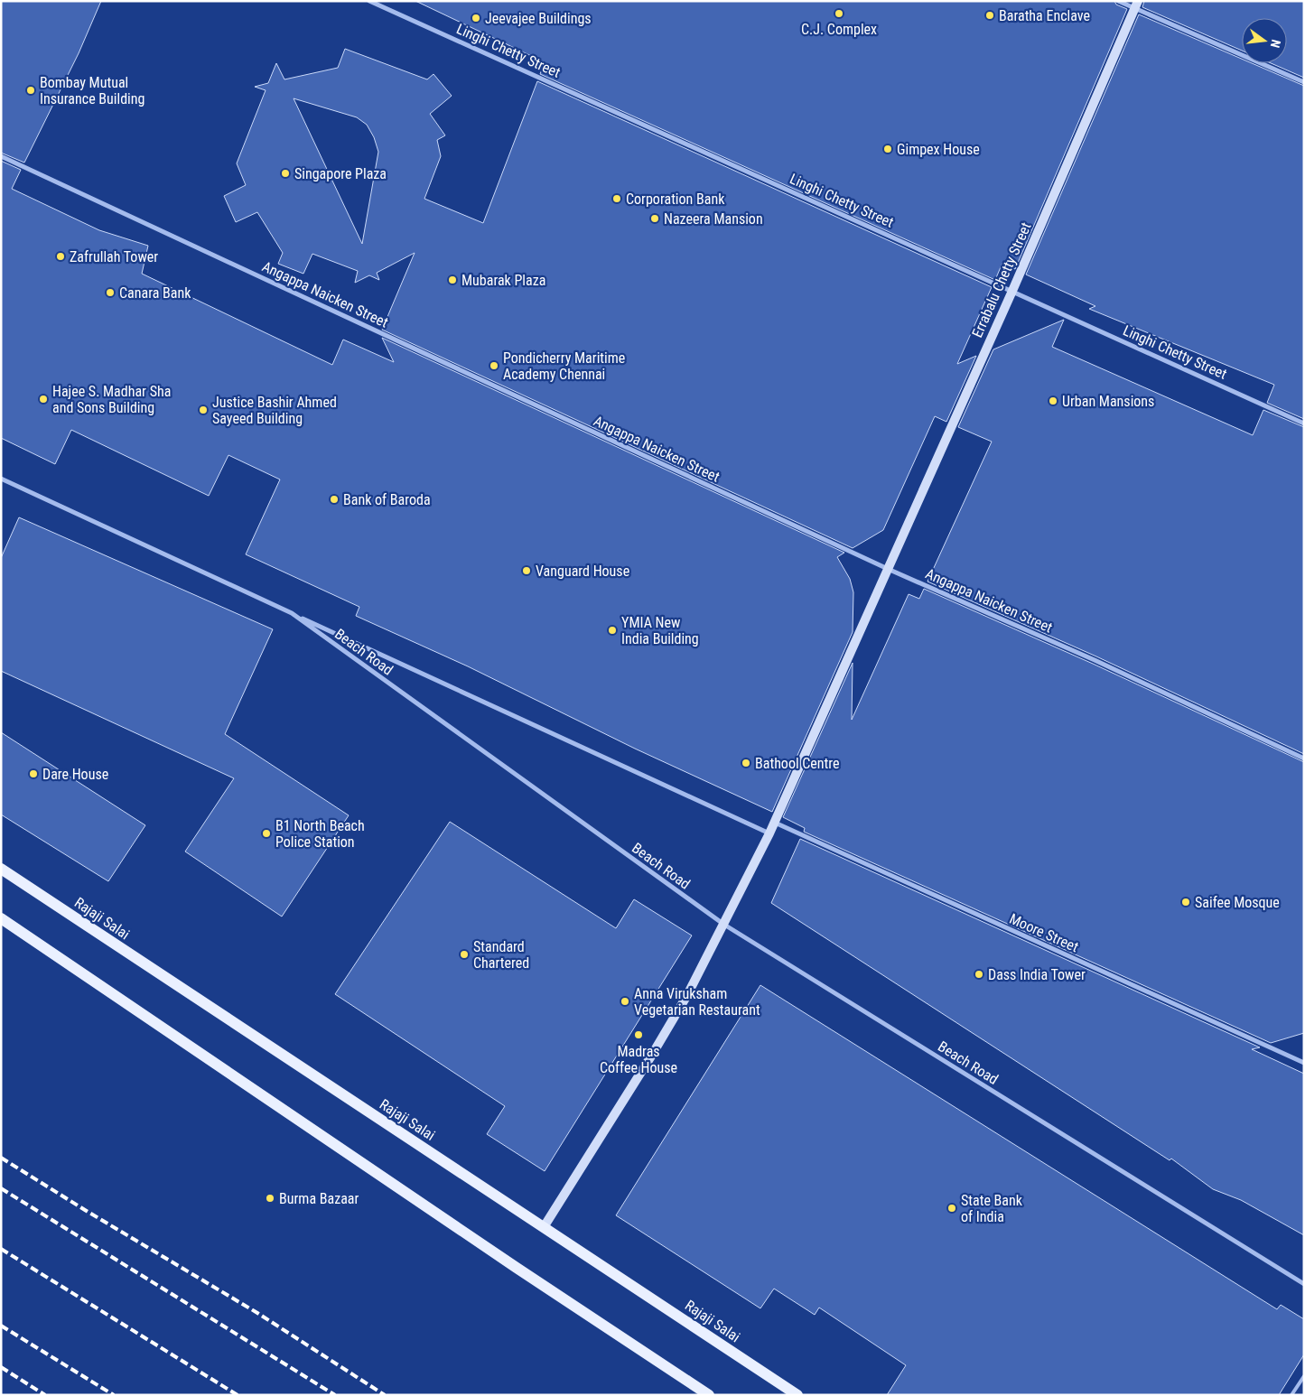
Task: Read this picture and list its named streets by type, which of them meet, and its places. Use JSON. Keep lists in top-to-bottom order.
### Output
{
  "streets": {
    "main road": ["Rajaji Salai"],
    "street": [
      "Linghi Chetty Street",
      "Errabalu Chetty Street",
      "Angappa Naicken Street",
      "Beach Road",
      "Moore Street"
    ]
  },
  "crossings": [
    ["Linghi Chetty Street", "Errabalu Chetty Street"],
    ["Errabalu Chetty Street", "Angappa Naicken Street"],
    ["Errabalu Chetty Street", "Beach Road"],
    ["Errabalu Chetty Street", "Rajaji Salai"],
    ["Errabalu Chetty Street", "Moore Street"]
  ],
  "places": [
    "C.J. Complex",
    "Baratha Enclave",
    "Jeevajee Buildings",
    "Bombay Mutual Insurance Building",
    "Gimpex House",
    "Singapore Plaza",
    "Corporation Bank",
    "Nazeera Mansion",
    "Zafrullah Tower",
    "Mubarak Plaza",
    "Canara Bank",
    "Pondicherry Maritime Academy Chennai",
    "Hajee S. Madhar Sha and Sons Building",
    "Urban Mansions",
    "Justice Bashir Ahmed Sayeed Building",
    "Bank of Baroda",
    "Vanguard House",
    "YMIA New India Building",
    "Bathool Centre",
    "Dare House",
    "B1 North Beach Police Station",
    "Saifee Mosque",
    "Standard Chartered",
    "Dass India Tower",
    "Anna Viruksham Vegetarian Restaurant",
    "Madras Coffee House",
    "Burma Bazaar",
    "State Bank of India"
  ],
  "north": "right"
}
